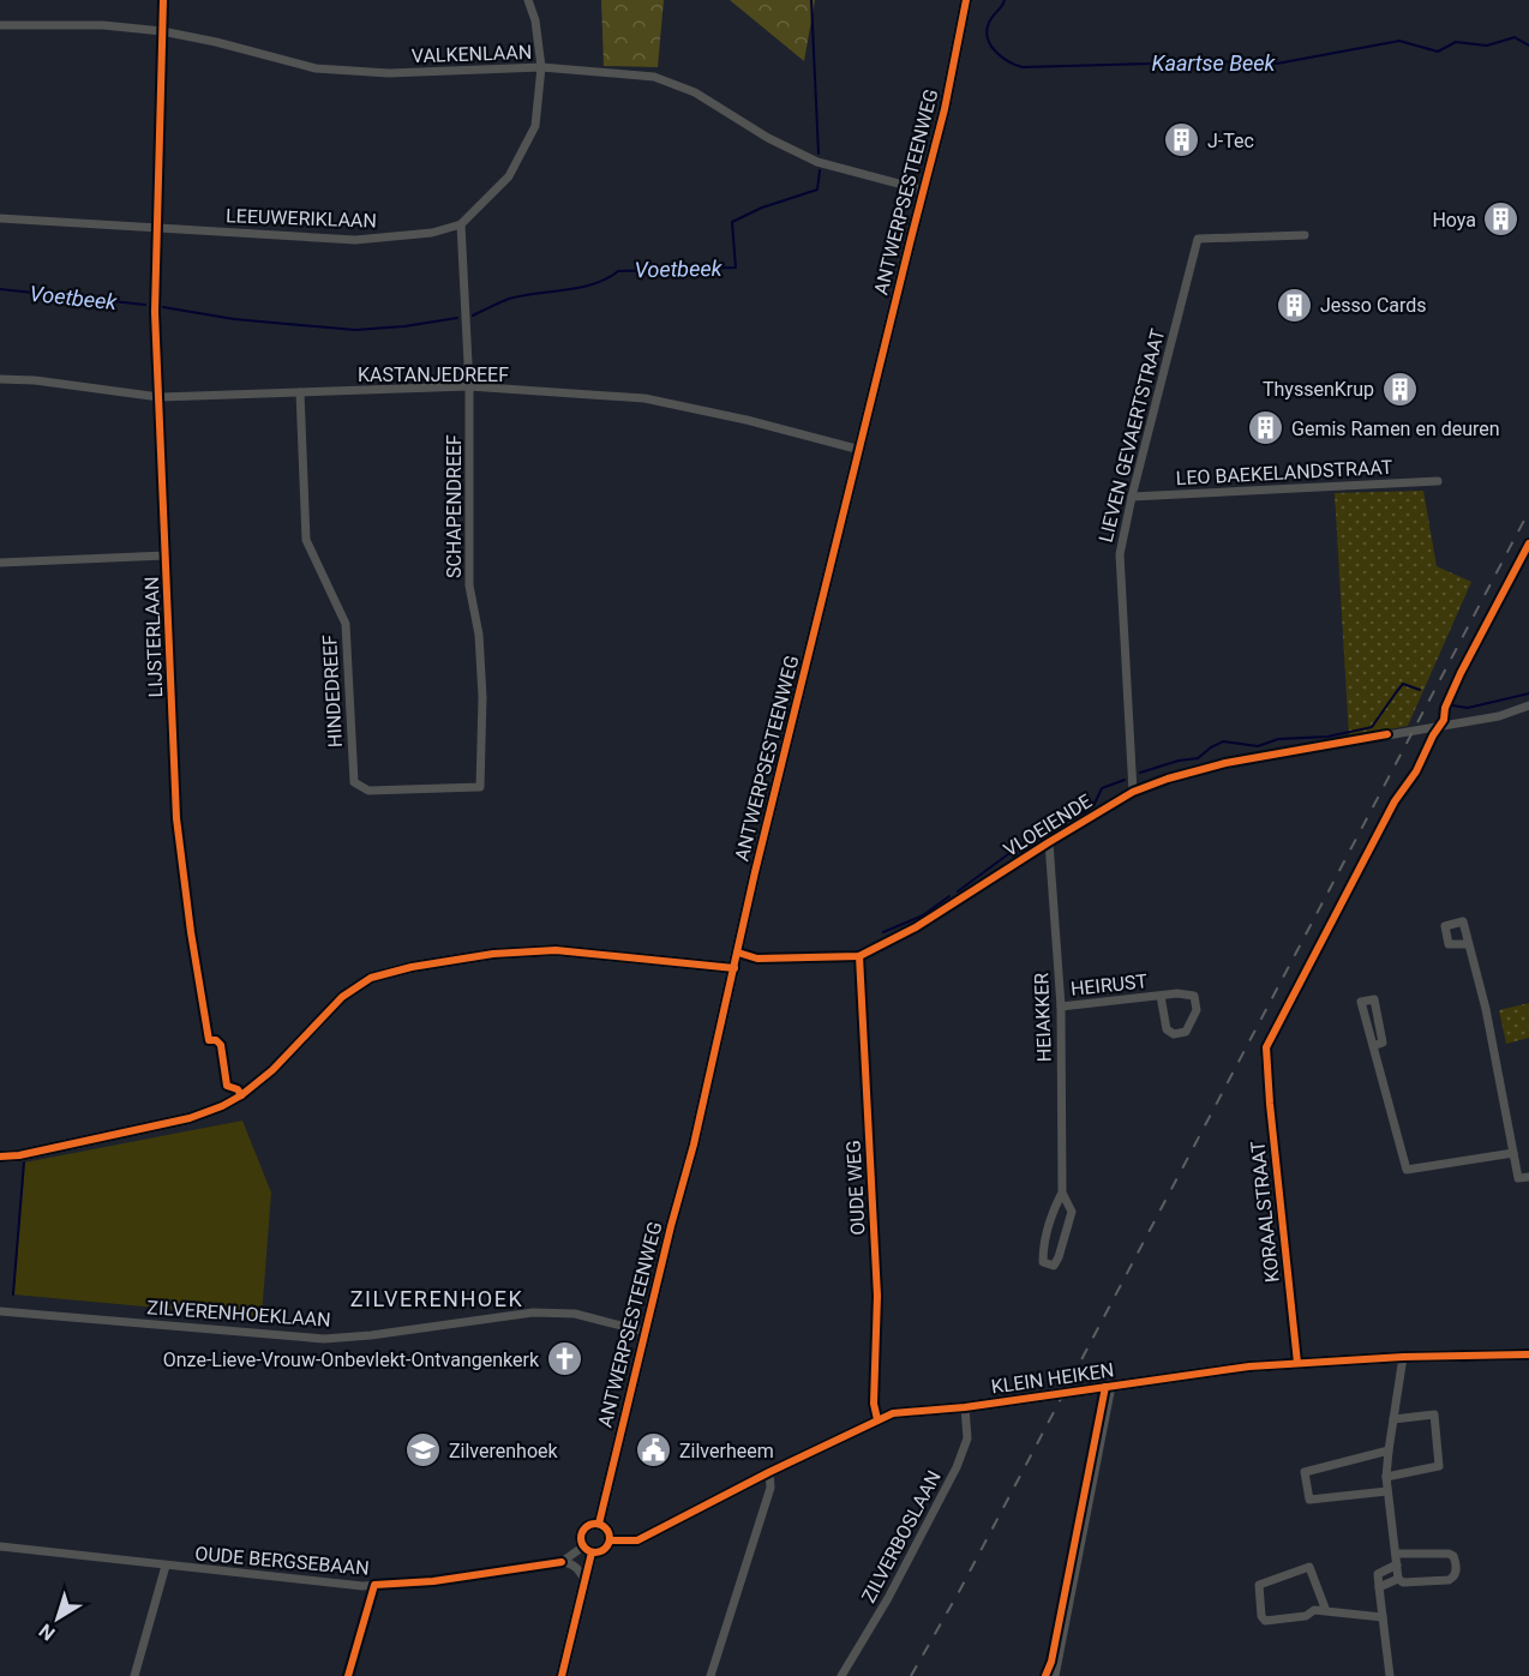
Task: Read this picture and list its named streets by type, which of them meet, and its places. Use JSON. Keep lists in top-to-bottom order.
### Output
{
  "streets": {
    "main road": ["ANTWERPSESTEENWEG"],
    "street": [
      "VALKENLAAN",
      "LEEUWERIKLAAN",
      "KASTANJEDREEF",
      "LIEVEN GEVAERTSTRAAT",
      "LEO BAEKELANDSTRAAT",
      "SCHAPENDREEF",
      "LIJSTERLAAN",
      "HINDEDREEF",
      "VLOEIENDE",
      "HEIRUST",
      "HEIAKKER",
      "OUDE WEG",
      "KORAALSTRAAT",
      "ZILVERENHOEKLAAN",
      "KLEIN HEIKEN",
      "ZILVERBOSLAAN",
      "OUDE BERGSEBAAN"
    ]
  },
  "crossings": [
    ["VALKENLAAN", "ANTWERPSESTEENWEG"],
    ["ANTWERPSESTEENWEG", "KASTANJEDREEF"],
    ["ANTWERPSESTEENWEG", "VLOEIENDE"],
    ["ANTWERPSESTEENWEG", "ZILVERENHOEKLAAN"],
    ["ANTWERPSESTEENWEG", "KLEIN HEIKEN"],
    ["ANTWERPSESTEENWEG", "OUDE BERGSEBAAN"],
    ["LEEUWERIKLAAN", "SCHAPENDREEF"],
    ["LEEUWERIKLAAN", "LIJSTERLAAN"],
    ["KASTANJEDREEF", "SCHAPENDREEF"],
    ["KASTANJEDREEF", "LIJSTERLAAN"],
    ["KASTANJEDREEF", "HINDEDREEF"],
    ["LIEVEN GEVAERTSTRAAT", "LEO BAEKELANDSTRAAT"],
    ["LIEVEN GEVAERTSTRAAT", "VLOEIENDE"],
    ["SCHAPENDREEF", "HINDEDREEF"],
    ["VLOEIENDE", "HEIAKKER"],
    ["VLOEIENDE", "OUDE WEG"],
    ["HEIRUST", "HEIAKKER"],
    ["OUDE WEG", "KLEIN HEIKEN"],
    ["KORAALSTRAAT", "KLEIN HEIKEN"],
    ["KLEIN HEIKEN", "ZILVERBOSLAAN"],
    ["KLEIN HEIKEN", "OUDE BERGSEBAAN"]
  ],
  "districts": ["ZILVERENHOEK"],
  "water": ["Kaartse Beek", "Voetbeek"],
  "places": {
    "building": [
      "J-Tec",
      "Hoya",
      "Jesso Cards",
      "ThyssenKrup",
      "Gemis Ramen en deuren"
    ],
    "church": ["Onze-Lieve-Vrouw-Onbevlekt-Ontvangenkerk"],
    "school or university": ["Zilverenhoek"],
    "public building": ["Zilverheem"]
  },
  "north": "bottom left"
}
